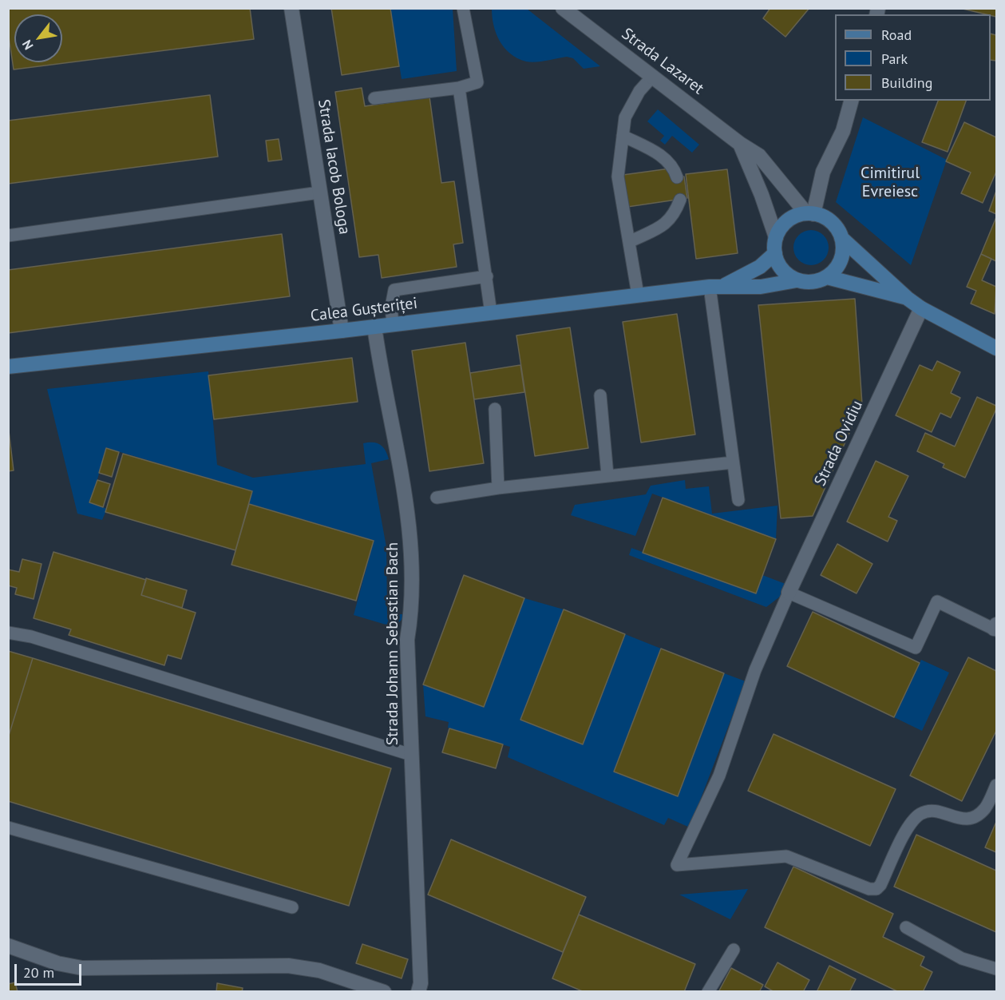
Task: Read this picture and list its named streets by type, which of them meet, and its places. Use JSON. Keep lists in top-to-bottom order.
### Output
{
  "streets": {
    "main road": ["Calea Gușteriței"],
    "street": [
      "Strada Lazaret",
      "Strada Iacob Bologa",
      "Strada Ovidiu",
      "Strada Johann Sebastian Bach"
    ]
  },
  "crossings": [
    ["Strada Lazaret", "Calea Gușteriței"],
    ["Strada Iacob Bologa", "Calea Gușteriței"],
    ["Calea Gușteriței", "Strada Johann Sebastian Bach"]
  ],
  "parks": ["Cimitirul Evreiesc"],
  "legend": ["Road", "Park", "Building"],
  "scale_bar": "20 m",
  "north": "bottom left"
}
